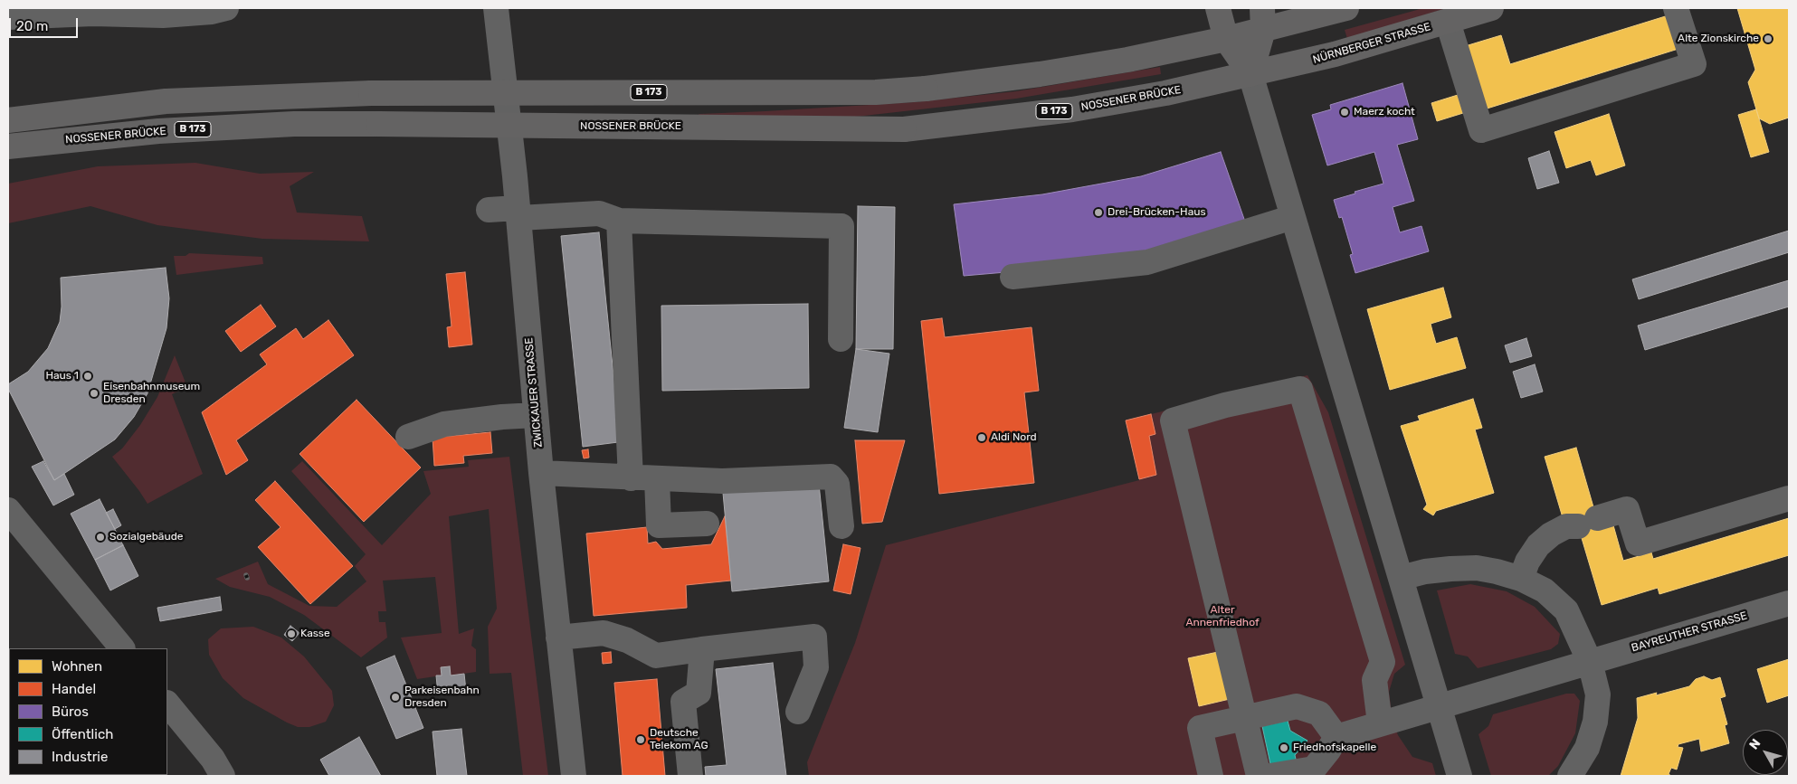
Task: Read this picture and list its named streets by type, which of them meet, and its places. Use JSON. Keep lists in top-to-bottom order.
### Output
{
  "streets": {
    "main road": ["NÜRNBERGER STRASSE", "B 173", "NOSSENER BRÜCKE"],
    "street": ["ZWICKAUER STRASSE", "BAYREUTHER STRASSE"]
  },
  "crossings": [
    ["NÜRNBERGER STRASSE", "NOSSENER BRÜCKE"]
  ],
  "parks": ["Alter Annenfriedhof"],
  "places": [
    "Alte Zionskirche",
    "Maerz kocht",
    "Drei-Brücken-Haus",
    "Haus 1",
    "Eisenbahnmuseum Dresden",
    "Aldi Nord",
    "Sozialgebäude",
    "Kasse",
    "Parkeisenbahn Dresden",
    "Deutsche Telekom AG",
    "Friedhofskapelle"
  ],
  "legend": [
    "Wohnen",
    "Handel",
    "Büros",
    "Öffentlich",
    "Industrie"
  ],
  "scale_bar": "20 m",
  "north": "top left"
}
